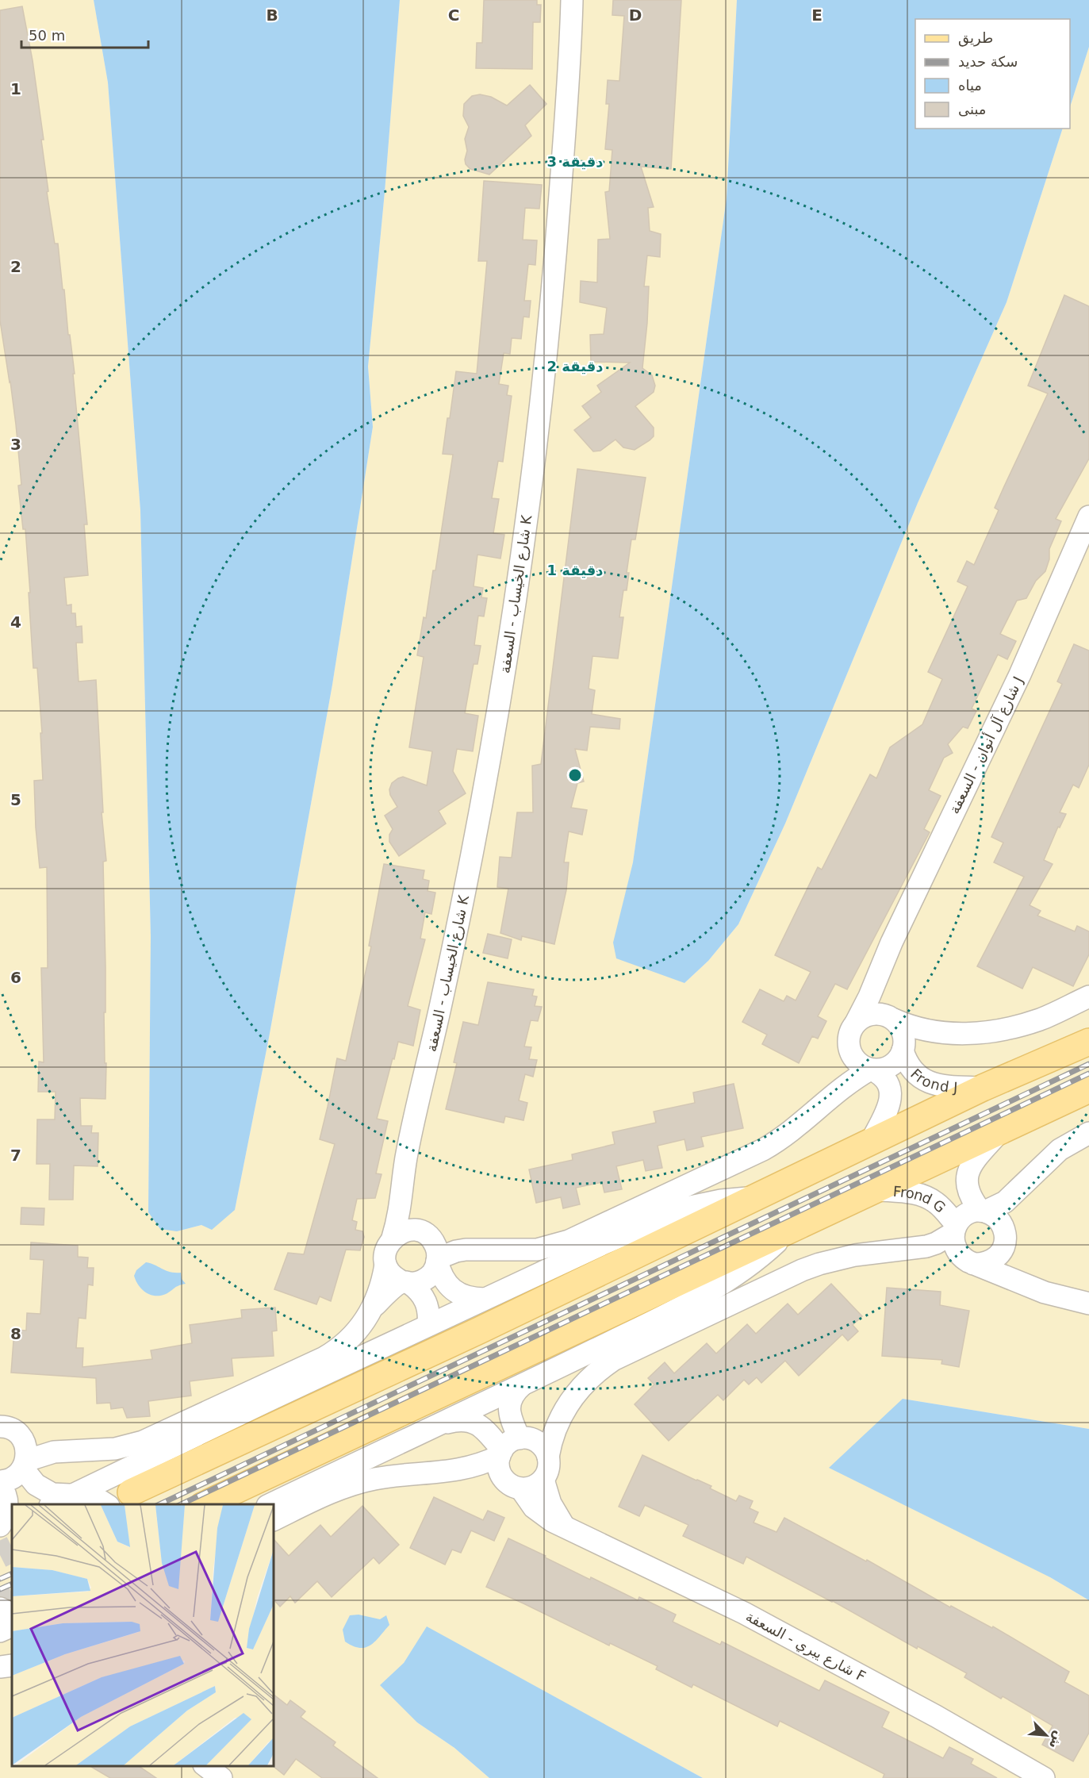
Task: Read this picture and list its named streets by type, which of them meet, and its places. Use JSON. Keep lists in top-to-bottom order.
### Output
{
  "streets": {
    "street": [
      "شارع الخيساب - السعفة K",
      "شارع آل أنوان - السعفة J",
      "Frond J",
      "Frond G",
      "شارع يبري - السعفة F"
    ]
  },
  "crossings": [
    ["شارع آل أنوان - السعفة J", "Frond J"]
  ],
  "legend": [
    "طريق",
    "سكة حديد",
    "مياه",
    "مبنى"
  ],
  "scale_bar": "50 m",
  "north": "bottom right",
  "grid": {
    "columns": [
      "B",
      "C",
      "D",
      "E"
    ],
    "rows": [
      "1",
      "2",
      "3",
      "4",
      "5",
      "6",
      "7",
      "8"
    ]
  },
  "rings": ["3 دقيقة", "2 دقيقة", "1 دقيقة"]
}
